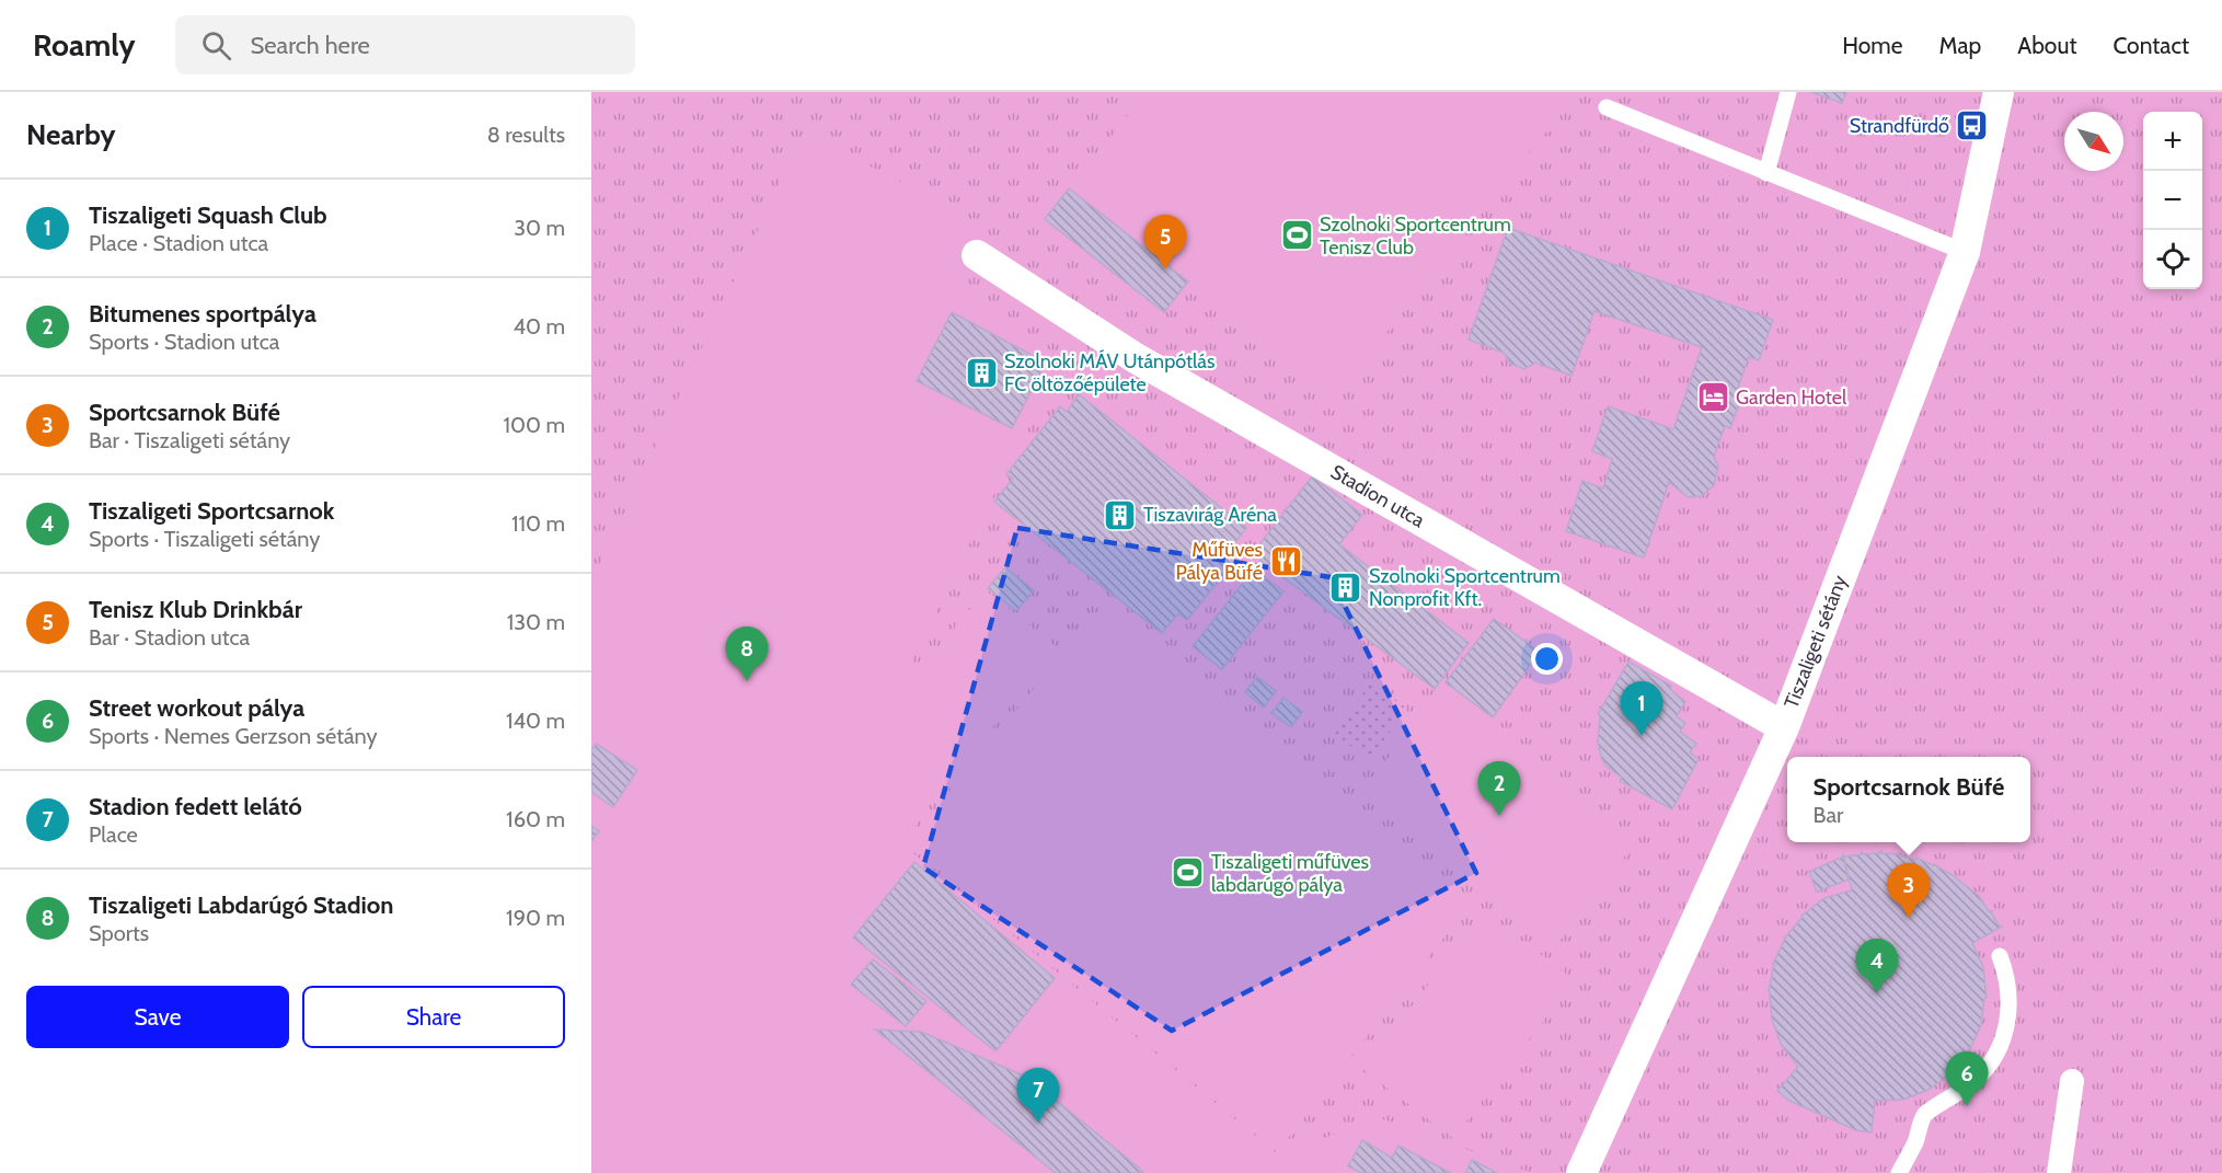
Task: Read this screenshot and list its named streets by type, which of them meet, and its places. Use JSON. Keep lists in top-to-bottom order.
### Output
{
  "streets": {
    "street": ["Stadion utca", "Tiszaligeti sétány"]
  },
  "crossings": [
    ["Stadion utca", "Tiszaligeti sétány"]
  ],
  "places": {
    "bus stop": ["Strandfürdő"],
    "sports": ["Szolnoki Sportcentrum Tenisz Club", "Tiszaligeti műfüves labdarúgó pálya"],
    "building": ["Szolnoki MÁV Utánpótlás FC öltözőépülete", "Tiszavirág Aréna", "Szolnoki Sportcentrum Nonprofit Kft."],
    "hotel": ["Garden Hotel"],
    "restaurant": ["Műfüves Pálya Büfé"]
  },
  "north": "bottom right",
  "page": {
    "header": "Roamly",
    "search": "Search here",
    "nav": [
      "Home",
      "Map",
      "About",
      "Contact"
    ],
    "heading": ["Nearby", "8 results"],
    "map_buttons": ["+", "−"],
    "list": [
      {
        "mark": "1",
        "name": "Tiszaligeti Squash Club",
        "note": "Place · Stadion utca",
        "value": "30 m"
      },
      {
        "mark": "2",
        "name": "Bitumenes sportpálya",
        "note": "Sports · Stadion utca",
        "value": "40 m"
      },
      {
        "mark": "3",
        "name": "Sportcsarnok Büfé",
        "note": "Bar · Tiszaligeti sétány",
        "value": "100 m"
      },
      {
        "mark": "4",
        "name": "Tiszaligeti Sportcsarnok",
        "note": "Sports · Tiszaligeti sétány",
        "value": "110 m"
      },
      {
        "mark": "5",
        "name": "Tenisz Klub Drinkbár",
        "note": "Bar · Stadion utca",
        "value": "130 m"
      },
      {
        "mark": "6",
        "name": "Street workout pálya",
        "note": "Sports · Nemes Gerzson sétány",
        "value": "140 m"
      },
      {
        "mark": "7",
        "name": "Stadion fedett lelátó",
        "note": "Place",
        "value": "160 m"
      },
      {
        "mark": "8",
        "name": "Tiszaligeti Labdarúgó Stadion",
        "note": "Sports",
        "value": "190 m"
      }
    ],
    "pins": [
      "5",
      "8",
      "1",
      "2",
      "3",
      "4",
      "6",
      "7"
    ],
    "popup": ["Sportcsarnok Büfé", "Bar"],
    "buttons": ["Save", "Share"]
  }
}
